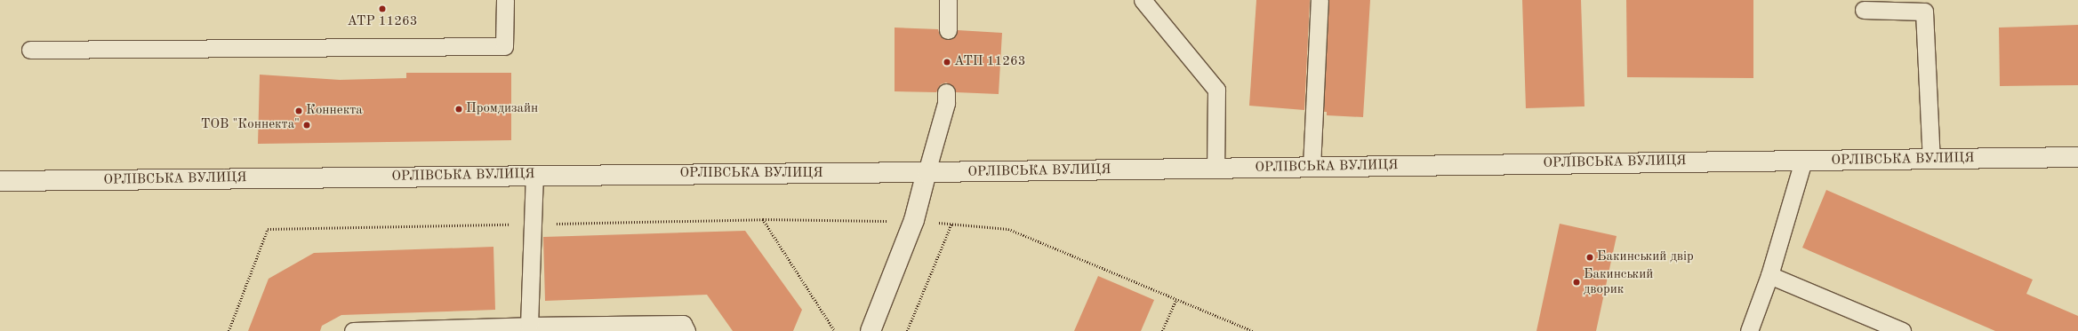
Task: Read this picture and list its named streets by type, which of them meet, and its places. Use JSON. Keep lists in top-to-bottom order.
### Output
{
  "streets": {
    "street": ["ОРЛІВСЬКА ВУЛИЦЯ"]
  },
  "places": [
    "ATP 11263",
    "АТП 11263",
    "Промдизайн",
    "Коннекта",
    "ТОВ \"Коннекта\"",
    "Бакинський двір",
    "Бакинський дворик"
  ]
}
